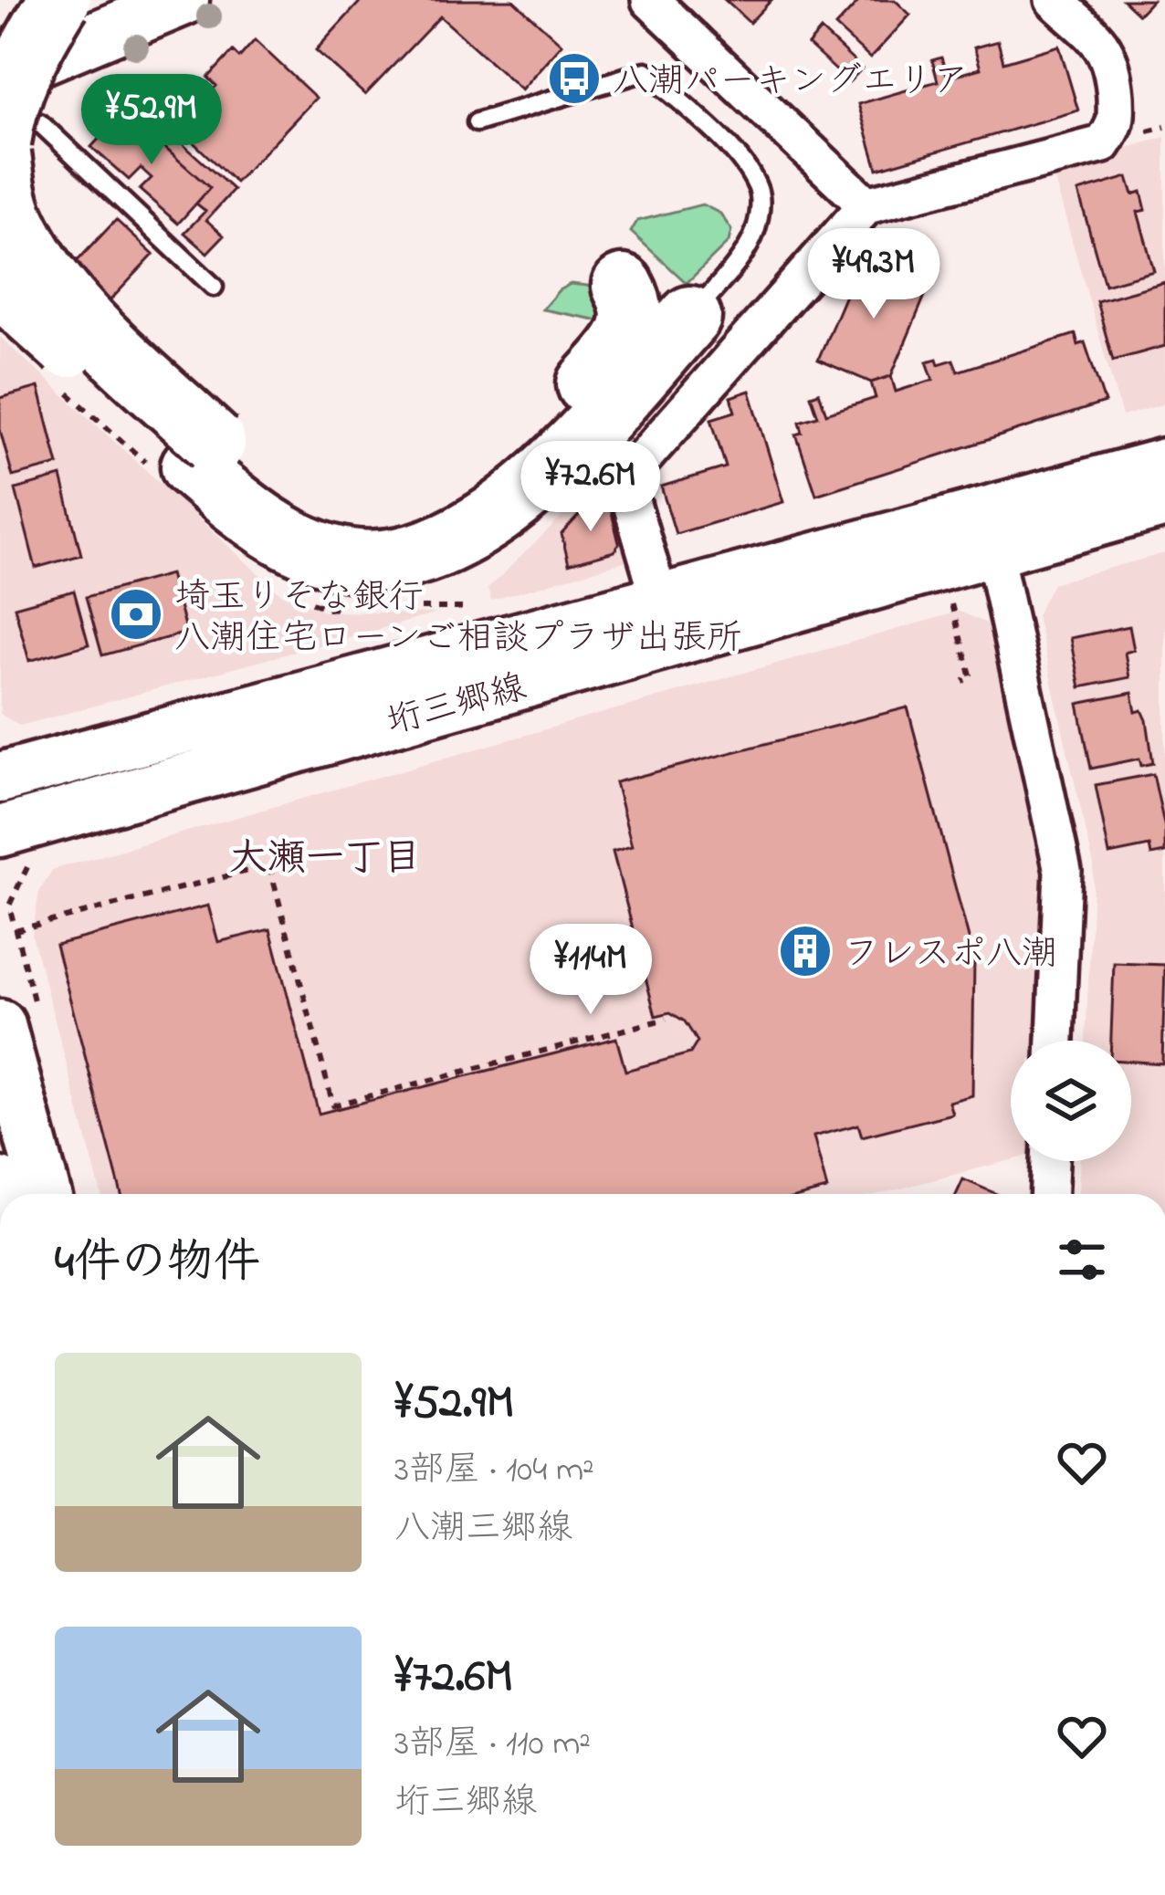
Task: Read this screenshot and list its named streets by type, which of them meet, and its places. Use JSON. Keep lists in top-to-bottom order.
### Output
{
  "streets": {
    "street": ["垳三郷線"]
  },
  "districts": ["大瀬一丁目"],
  "places": {
    "bus stop": ["八潮パーキングエリア"],
    "bank": ["埼玉りそな銀行 八潮住宅ローンご相談プラザ出張所"],
    "building": ["フレスポ八潮"]
  },
  "page": {
    "price": [
      "¥52.9M",
      "¥49.3M",
      "¥72.6M",
      "¥114M"
    ],
    "heading": "4件の物件",
    "list": [
      {
        "name": "¥52.9M",
        "note": "3部屋 · 104 m² · 八潮三郷線"
      },
      {
        "name": "¥72.6M",
        "note": "3部屋 · 110 m² · 垳三郷線"
      }
    ]
  }
}
